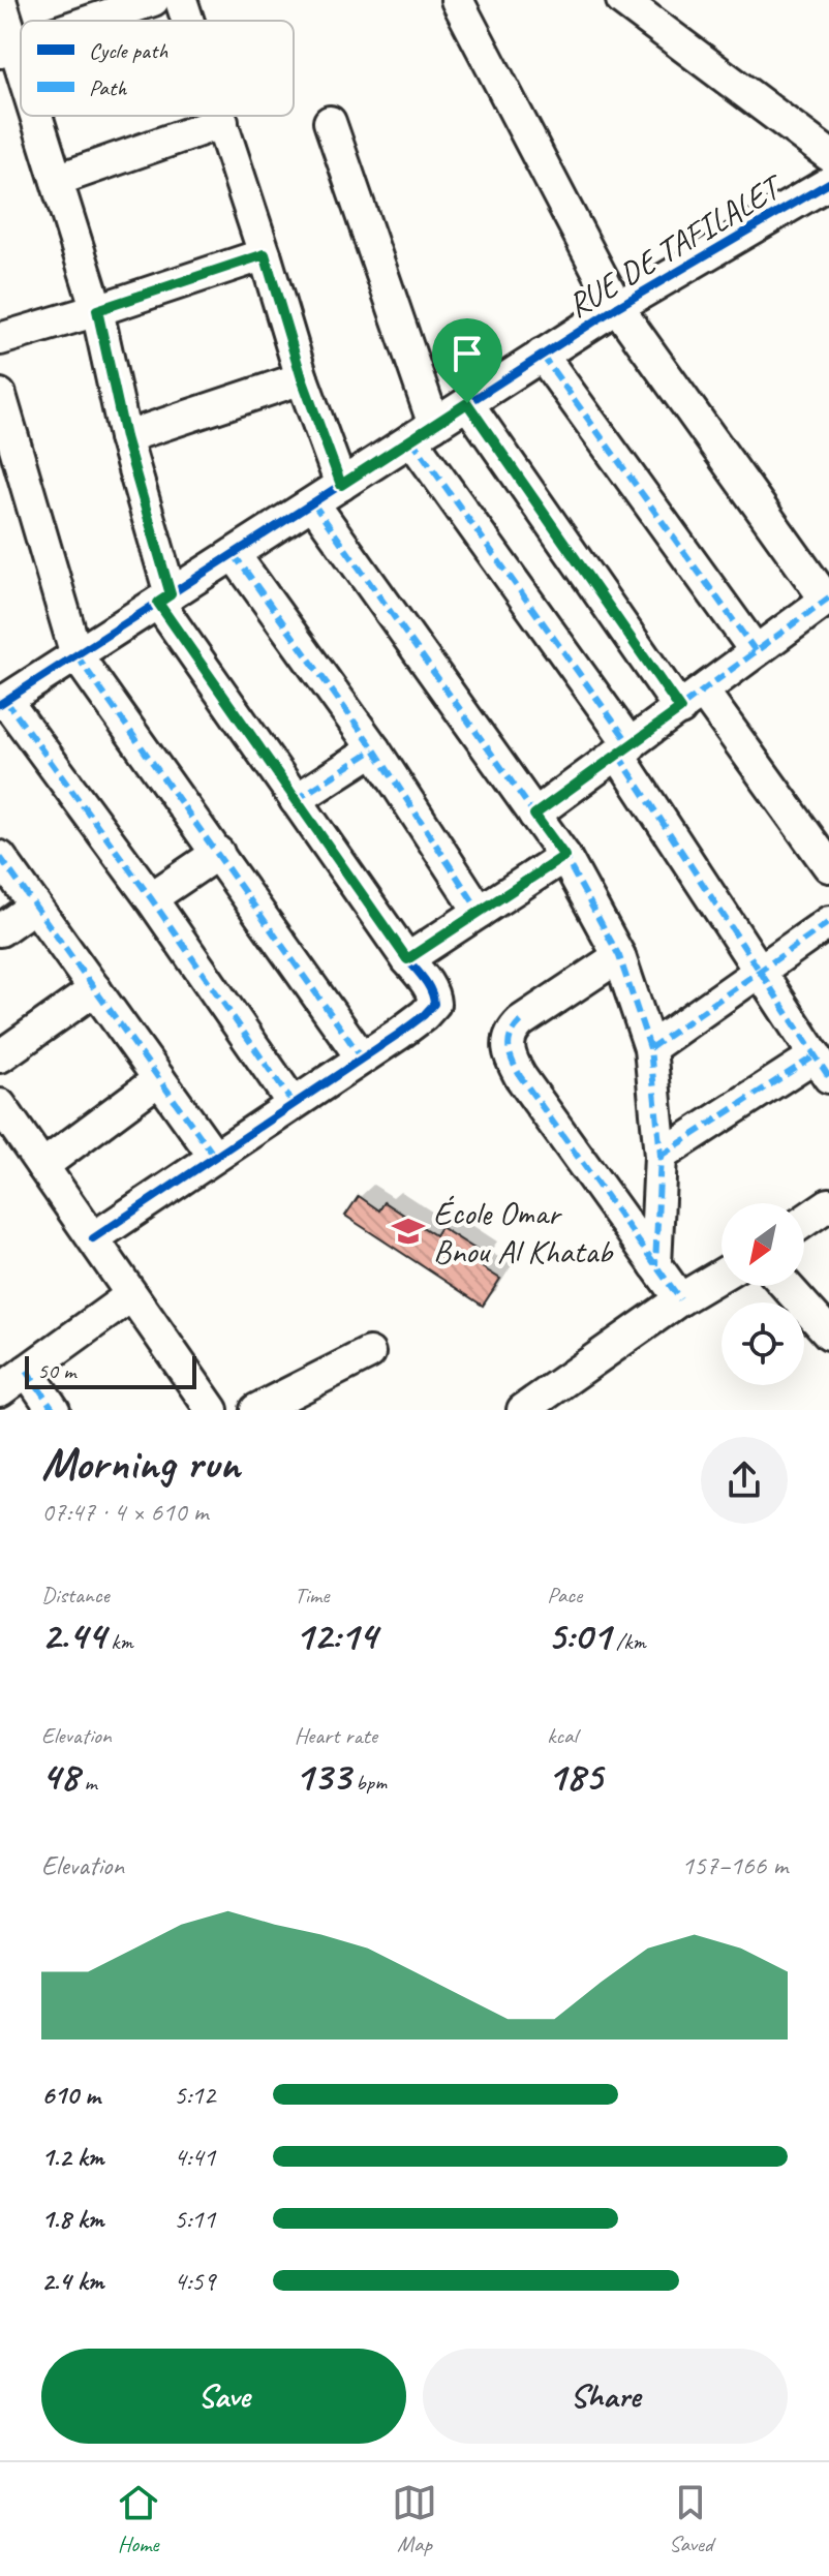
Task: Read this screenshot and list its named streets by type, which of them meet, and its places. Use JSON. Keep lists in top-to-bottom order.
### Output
{
  "streets": {
    "street": ["RUE DE TAFILALET"]
  },
  "places": {
    "school or university": ["École Omar Bnou Al Khatab"]
  },
  "legend": ["Cycle path", "Path"],
  "scale_bar": "50 m",
  "north": "bottom left",
  "page": {
    "scale": "50 m",
    "heading": ["Morning run", "07:47 · 4 × 610 m"],
    "stats": [
      ["Distance", "2.44 km"],
      ["Time", "12:14"],
      ["Pace", "5:01 /km"],
      ["Elevation", "48 m"],
      ["Heart rate", "133 bpm"],
      ["kcal", "185"]
    ],
    "chart": ["Elevation", "157–166 m"],
    "list": [
      {
        "name": "610 m",
        "note": "5:12"
      },
      {
        "name": "1.2 km",
        "note": "4:41"
      },
      {
        "name": "1.8 km",
        "note": "5:11"
      },
      {
        "name": "2.4 km",
        "note": "4:59"
      }
    ],
    "buttons": ["Save", "Share"],
    "tabs": ["Home", "Map", "Saved"]
  }
}
